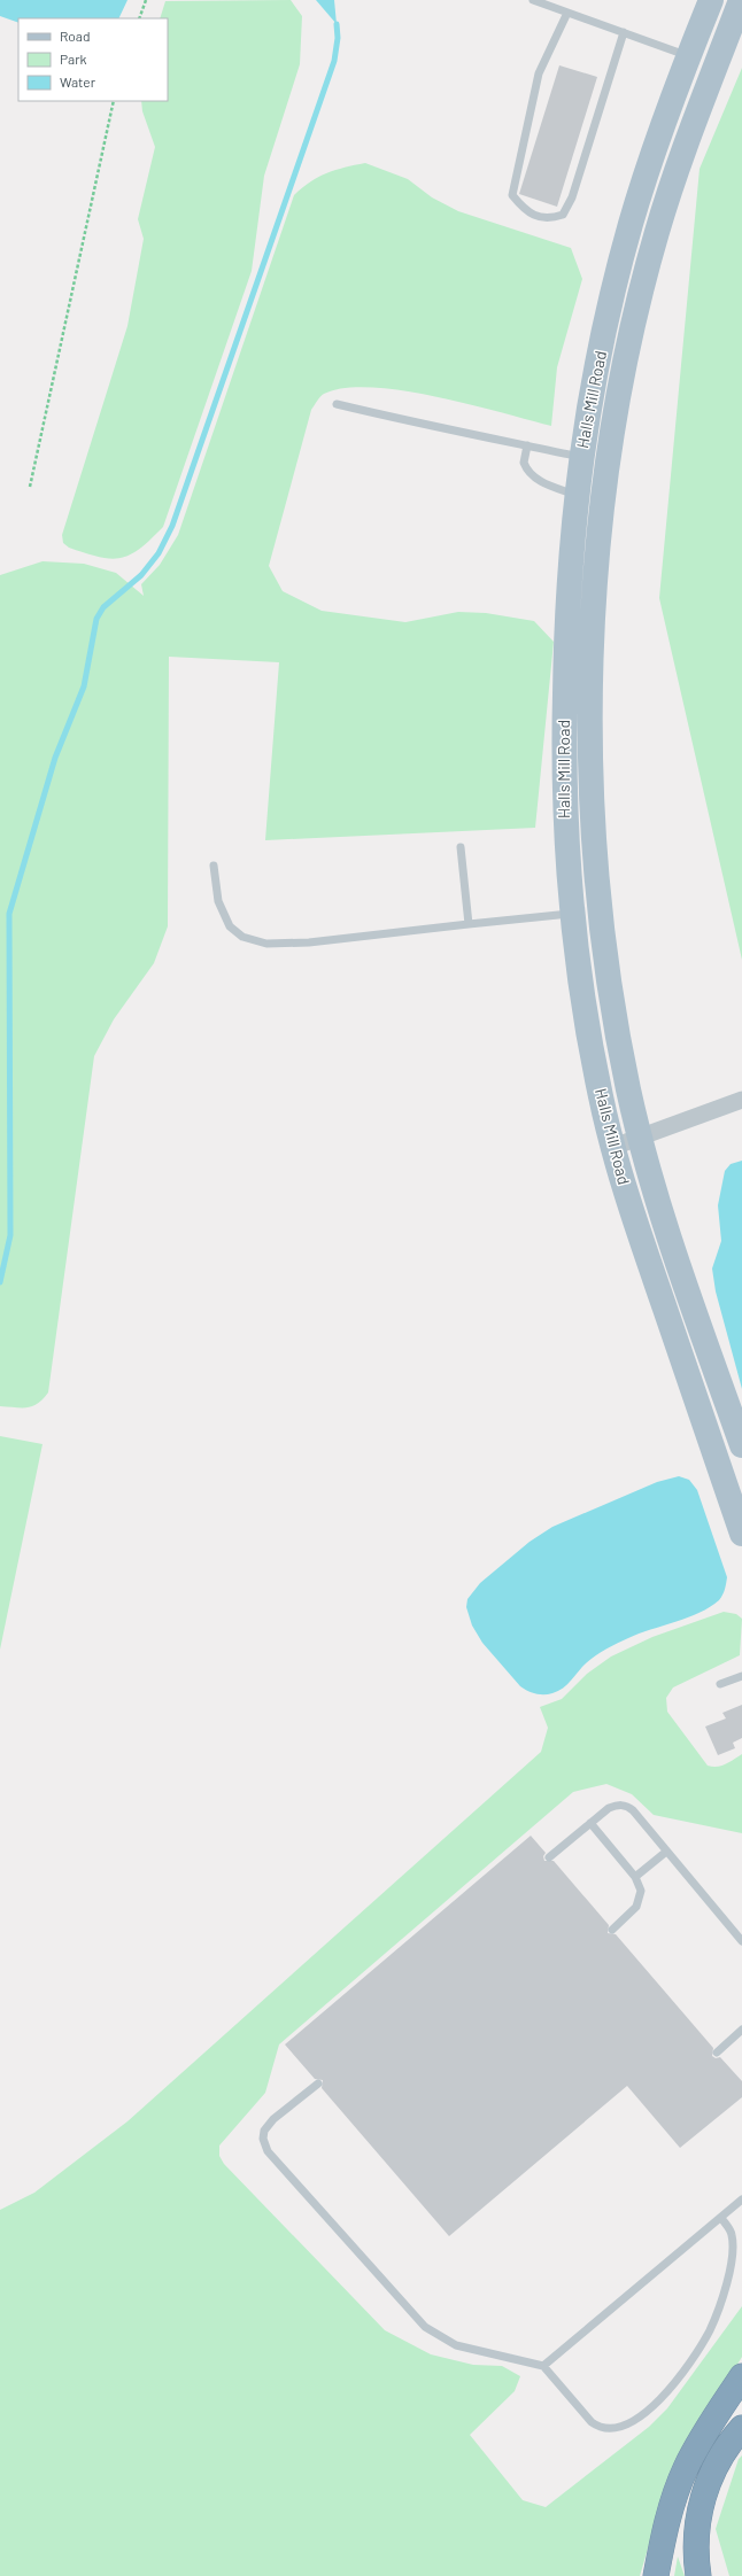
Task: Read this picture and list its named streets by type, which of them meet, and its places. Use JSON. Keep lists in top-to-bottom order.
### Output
{
  "streets": {
    "main road": ["Halls Mill Road"]
  },
  "legend": ["Road", "Park", "Water"]
}
